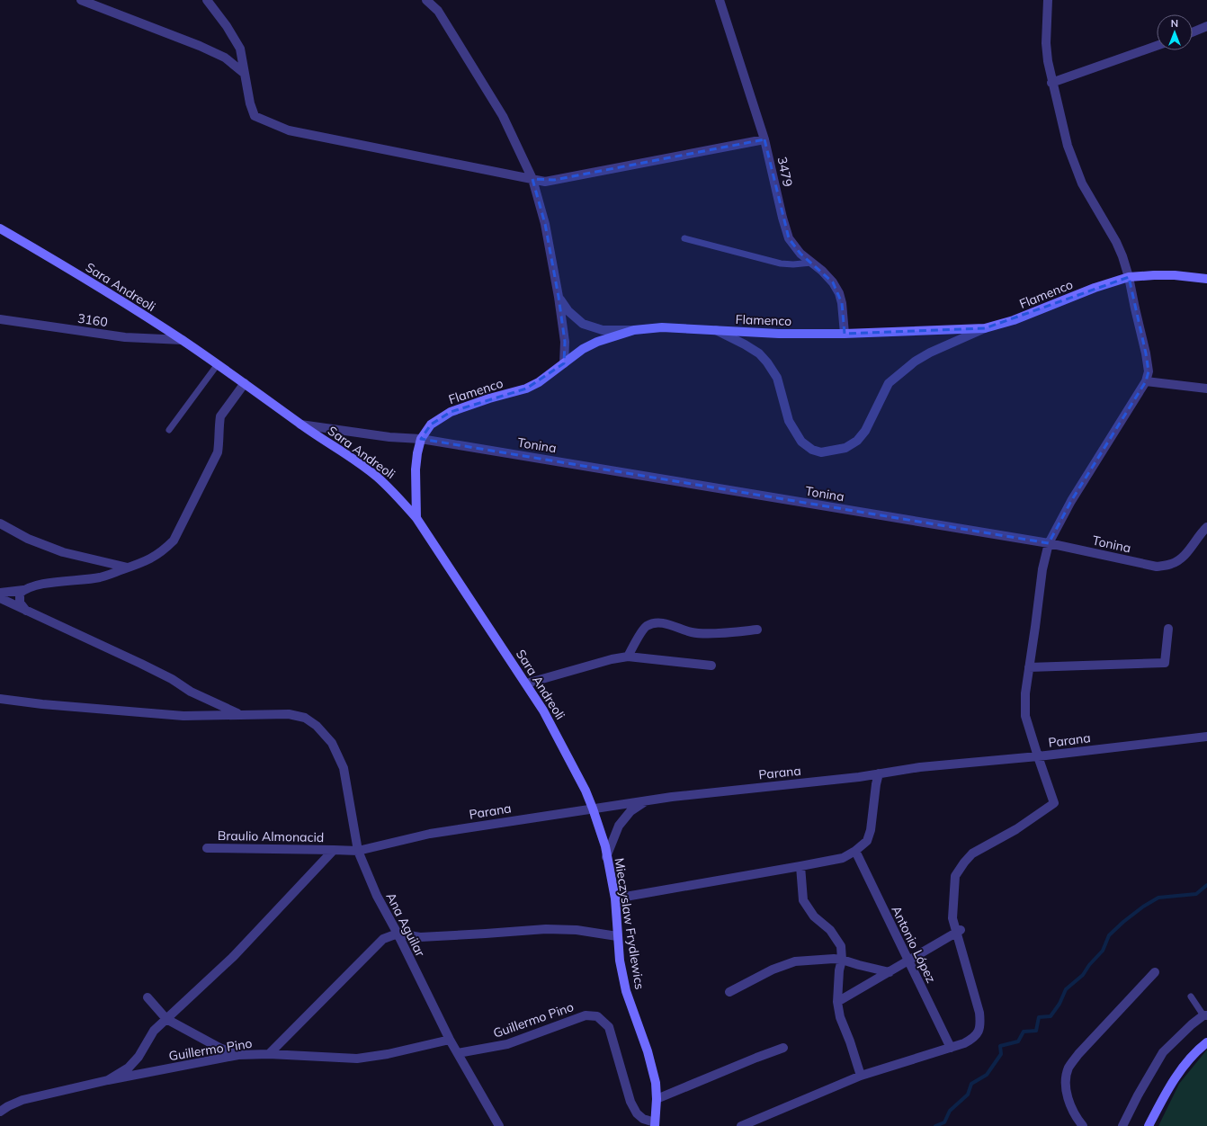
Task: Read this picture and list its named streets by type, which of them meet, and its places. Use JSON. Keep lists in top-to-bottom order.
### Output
{
  "streets": {
    "street": [
      "3479",
      "Sara Andreoli",
      "Flamenco",
      "3160",
      "Tonina",
      "Parana",
      "Braulio Almonacid",
      "Mieczyslaw Frydlewics",
      "Ana Aguilar",
      "Antonio López",
      "Guillermo Pino"
    ]
  },
  "crossings": [
    ["3479", "Flamenco"],
    ["Sara Andreoli", "Flamenco"],
    ["Sara Andreoli", "3160"],
    ["Sara Andreoli", "Tonina"],
    ["Sara Andreoli", "Parana"],
    ["Sara Andreoli", "Mieczyslaw Frydlewics"],
    ["Flamenco", "Tonina"],
    ["Parana", "Braulio Almonacid"],
    ["Parana", "Mieczyslaw Frydlewics"],
    ["Parana", "Ana Aguilar"],
    ["Mieczyslaw Frydlewics", "Guillermo Pino"],
    ["Ana Aguilar", "Guillermo Pino"]
  ],
  "north": "top"
}
